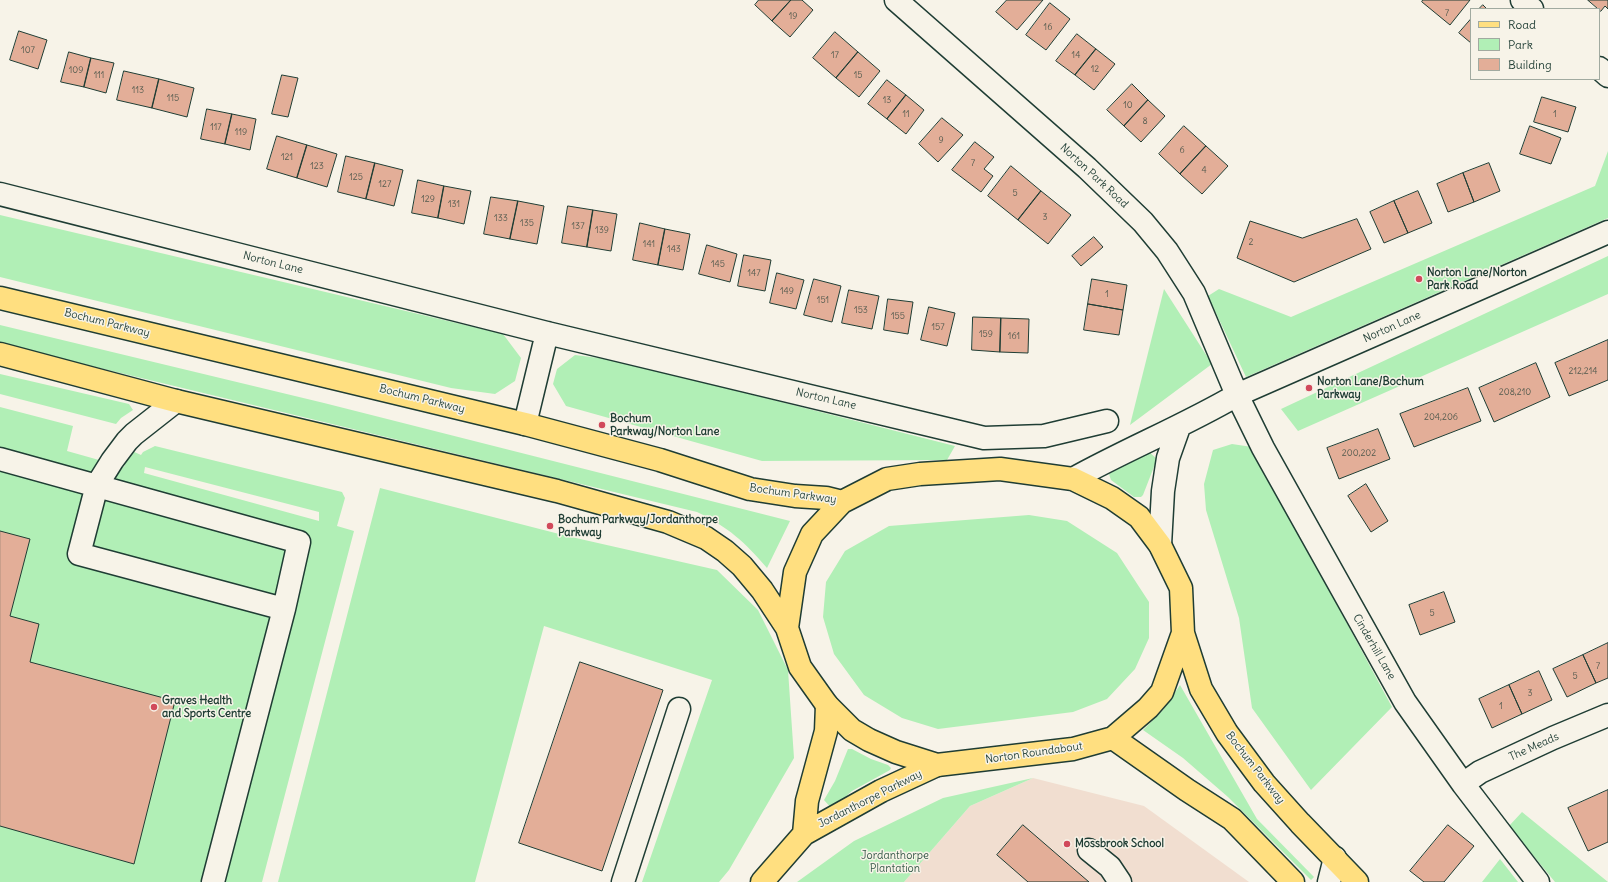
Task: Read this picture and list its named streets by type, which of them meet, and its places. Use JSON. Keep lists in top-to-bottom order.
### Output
{
  "streets": {
    "main road": ["Bochum Parkway", "Norton Roundabout", "Jordanthorpe Parkway"],
    "street": [
      "Norton Park Road",
      "Norton Lane",
      "Cinderhill Lane",
      "The Meads"
    ]
  },
  "crossings": [
    ["Norton Park Road", "Norton Lane"],
    ["Norton Park Road", "Cinderhill Lane"],
    ["Norton Lane", "Cinderhill Lane"],
    ["Norton Lane", "Norton Roundabout"],
    ["Bochum Parkway", "Norton Roundabout"],
    ["Cinderhill Lane", "The Meads"],
    ["Norton Roundabout", "Jordanthorpe Parkway"]
  ],
  "parks": ["Jordanthorpe Plantation"],
  "places": [
    "Norton Lane/Norton Park Road",
    "Norton Lane/Bochum Parkway",
    "Bochum Parkway/Norton Lane",
    "Bochum Parkway/Jordanthorpe Parkway",
    "Graves Health and Sports Centre",
    "Mossbrook School"
  ],
  "house_numbers": [
    "7",
    "19",
    "16",
    "107",
    "17",
    "14",
    "12",
    "109",
    "111",
    "15",
    "113",
    "115",
    "13",
    "10",
    "11",
    "1",
    "8",
    "117",
    "119",
    "9",
    "6",
    "121",
    "7",
    "123",
    "4",
    "125",
    "127",
    "5",
    "129",
    "131",
    "3",
    "133",
    "135",
    "137",
    "139",
    "2",
    "141",
    "143",
    "145",
    "147",
    "149",
    "1",
    "151",
    "153",
    "155",
    "157",
    "159",
    "161",
    "212,214",
    "208,210",
    "204,206",
    "200,202",
    "5",
    "7",
    "5",
    "3",
    "1"
  ],
  "legend": ["Road", "Park", "Building"]
}
